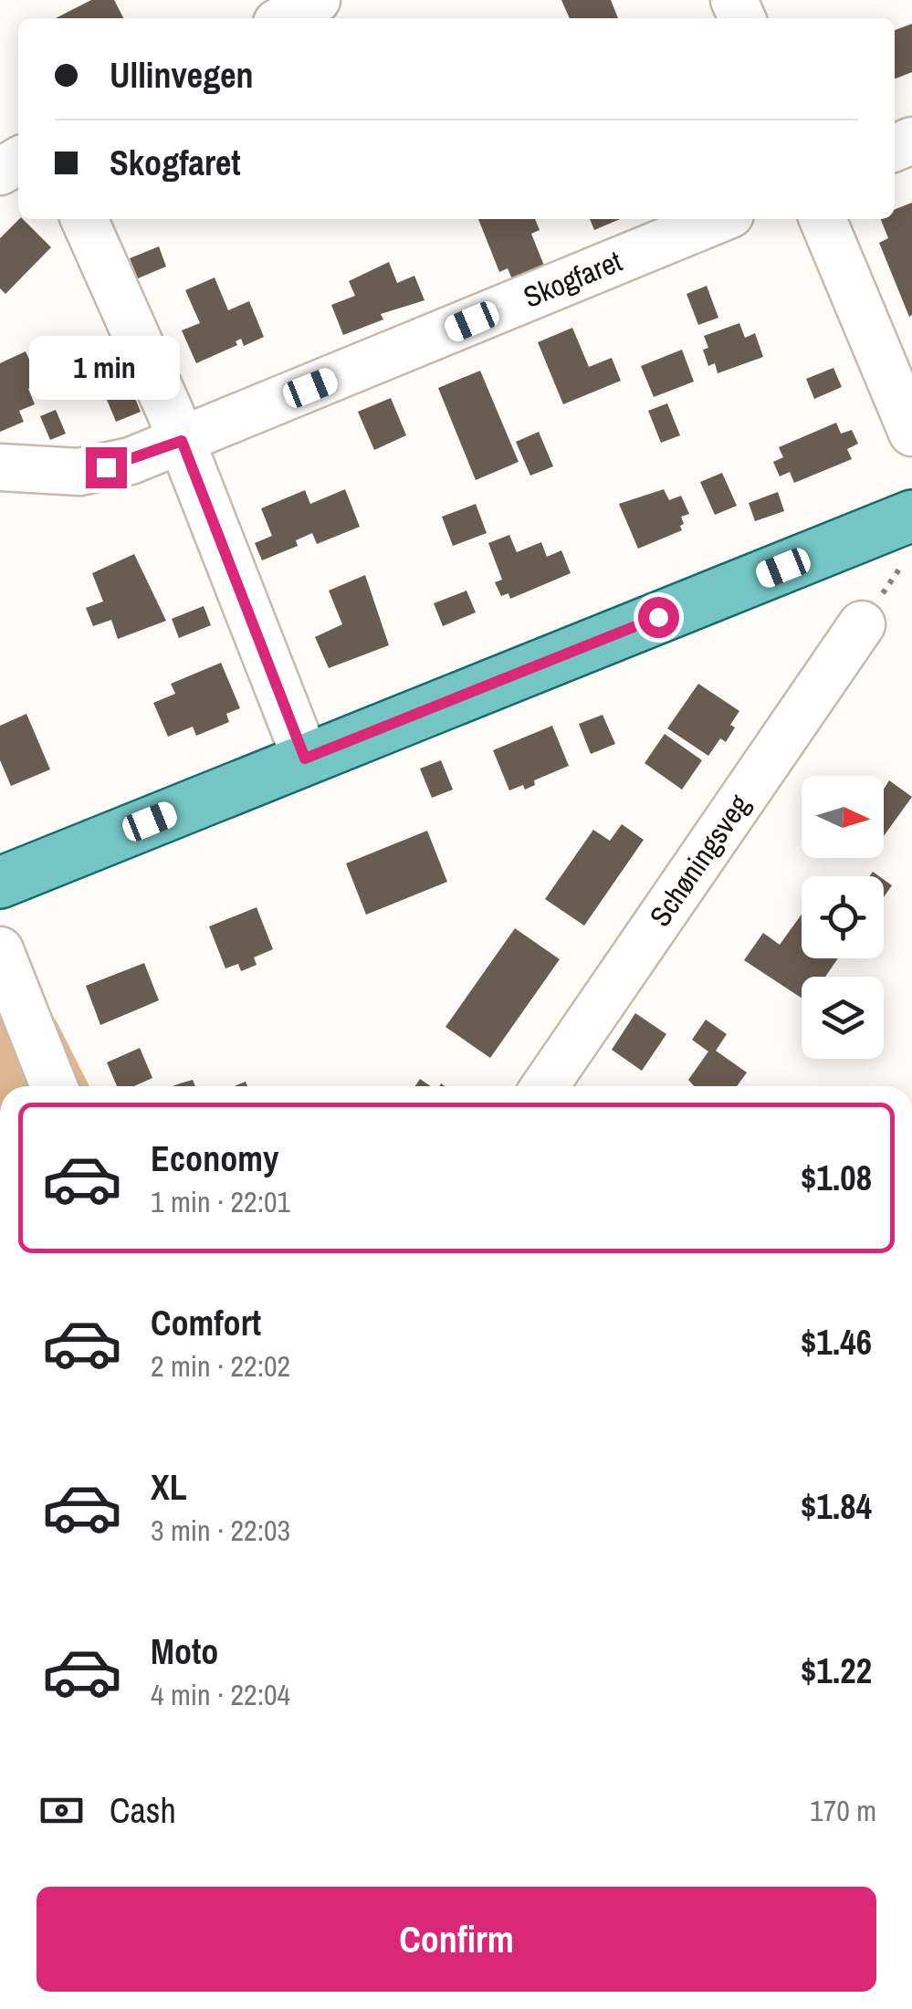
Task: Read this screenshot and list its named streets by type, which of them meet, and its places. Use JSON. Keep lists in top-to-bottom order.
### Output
{
  "streets": {
    "street": ["Skogfaret", "Schøningsveg"]
  },
  "north": "right",
  "page": {
    "banner": ["Ullinvegen", "Skogfaret"],
    "bubble": "1 min",
    "list": [
      {
        "name": "Economy",
        "note": "1 min · 22:01",
        "value": "$1.08"
      },
      {
        "name": "Comfort",
        "note": "2 min · 22:02",
        "value": "$1.46"
      },
      {
        "name": "XL",
        "note": "3 min · 22:03",
        "value": "$1.84"
      },
      {
        "name": "Moto",
        "note": "4 min · 22:04",
        "value": "$1.22"
      }
    ],
    "pay": ["Cash", "170 m"],
    "buttons": "Confirm"
  }
}
